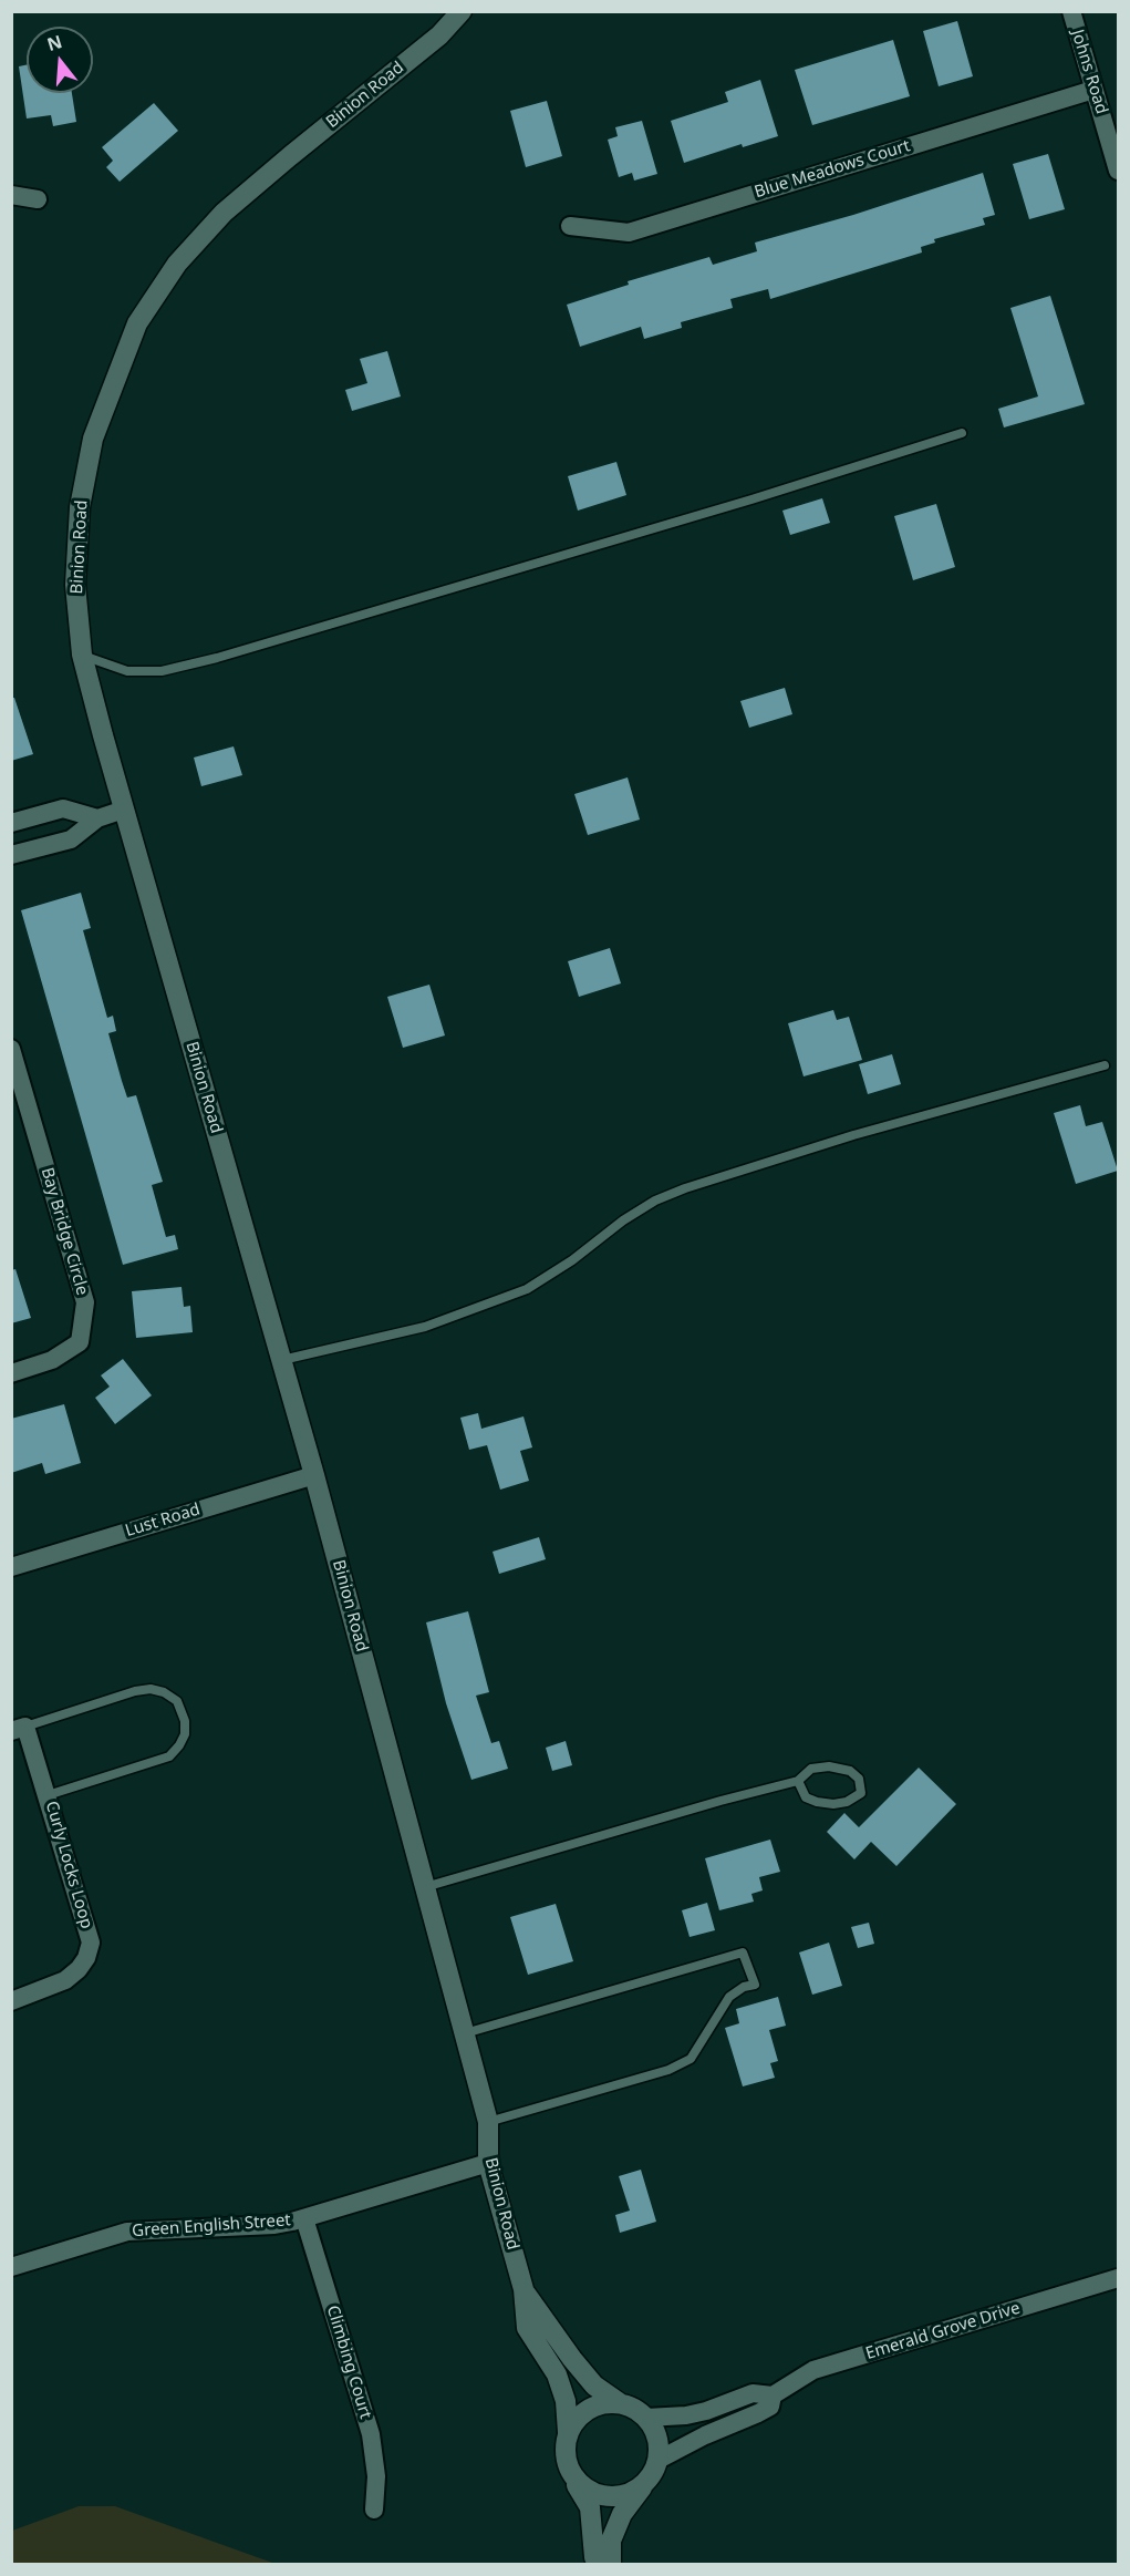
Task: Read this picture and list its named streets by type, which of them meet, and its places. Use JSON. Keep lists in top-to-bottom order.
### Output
{
  "streets": {
    "main road": ["Binion Road"],
    "street": [
      "Johns Road",
      "Blue Meadows Court",
      "Bay Bridge Circle",
      "Lust Road",
      "Curly Locks Loop",
      "Green English Street",
      "Emerald Grove Drive",
      "Climbing Court"
    ]
  },
  "crossings": [
    ["Johns Road", "Blue Meadows Court"],
    ["Binion Road", "Lust Road"],
    ["Binion Road", "Green English Street"],
    ["Binion Road", "Emerald Grove Drive"],
    ["Green English Street", "Climbing Court"]
  ],
  "north": "top"
}
